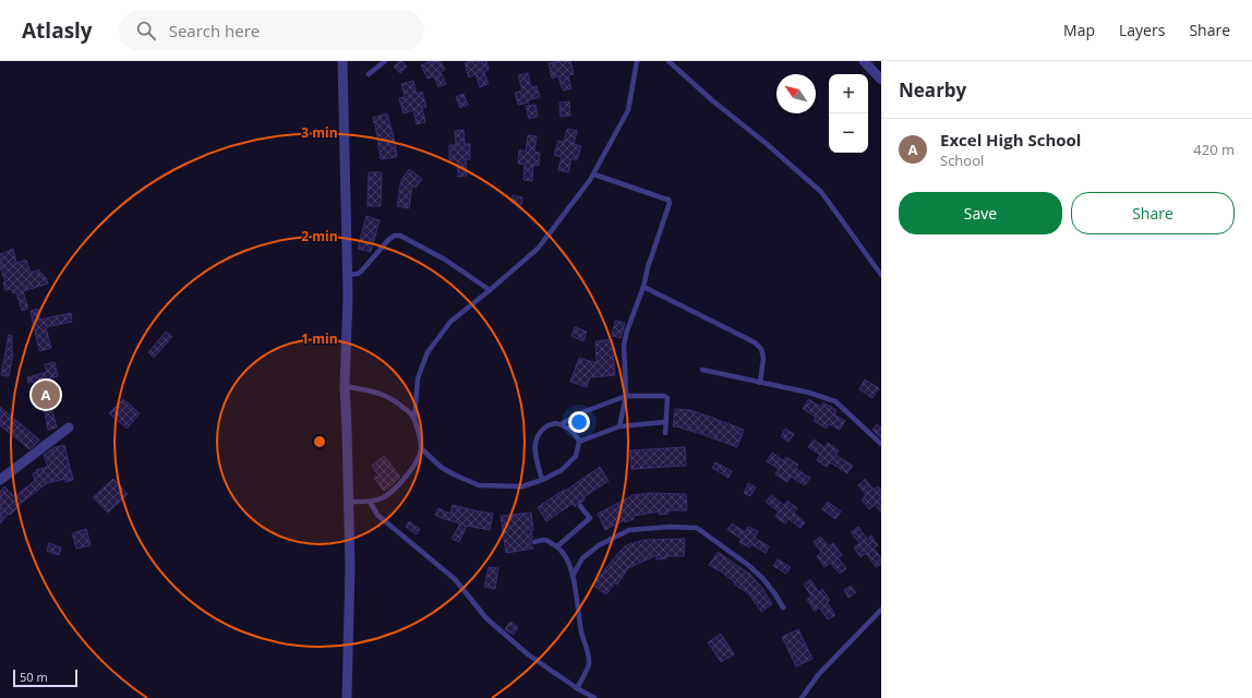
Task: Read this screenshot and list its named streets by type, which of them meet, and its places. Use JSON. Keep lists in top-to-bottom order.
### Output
{
  "scale_bar": "50 m",
  "north": "top left",
  "page": {
    "header": "Atlasly",
    "search": "Search here",
    "nav": ["Map", "Layers", "Share"],
    "heading": "Nearby",
    "map_buttons": ["+", "−"],
    "list": [
      {
        "mark": "A",
        "name": "Excel High School",
        "note": "School",
        "value": "420 m"
      }
    ],
    "buttons": ["Save", "Share"],
    "pins": "A",
    "scale": "50 m"
  },
  "rings": ["3 min", "2 min", "1 min"]
}
